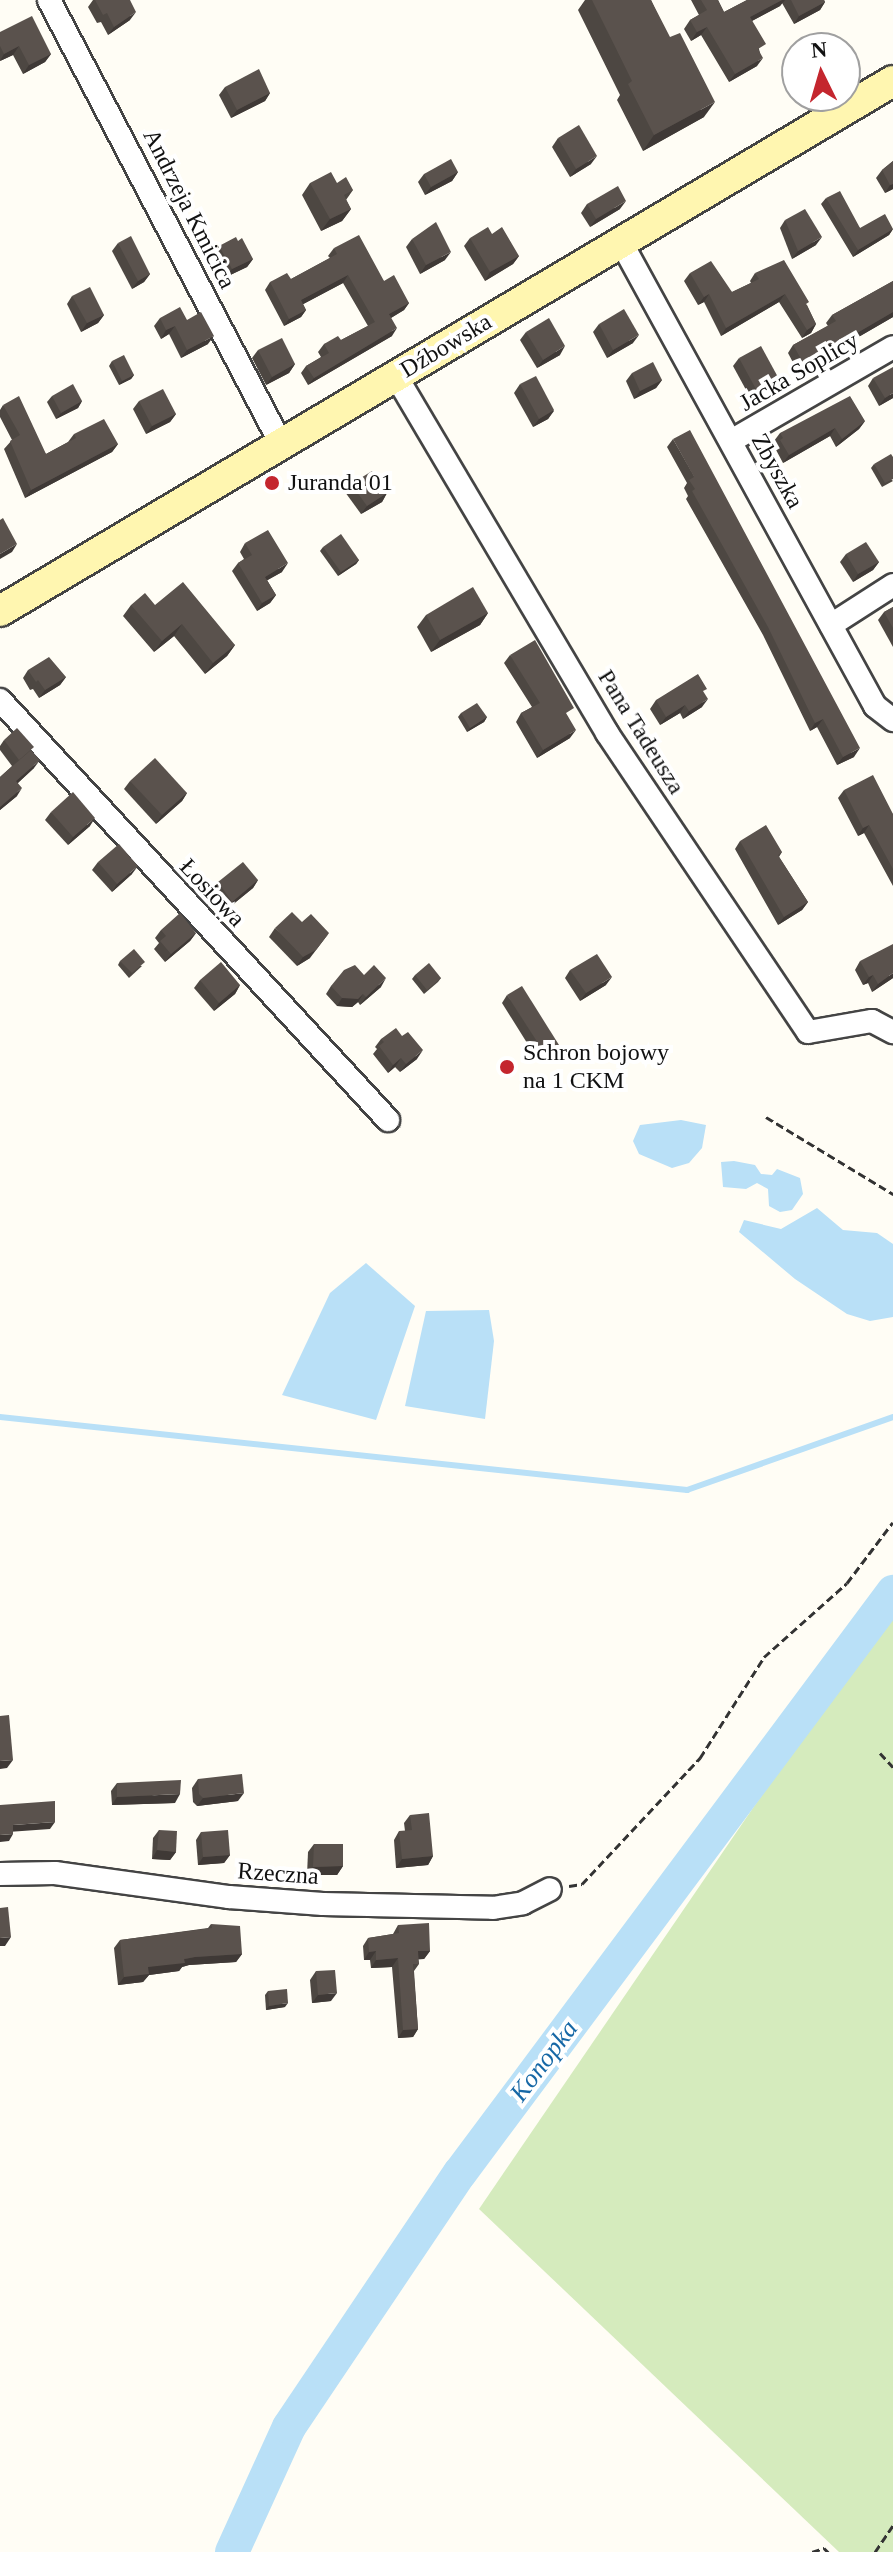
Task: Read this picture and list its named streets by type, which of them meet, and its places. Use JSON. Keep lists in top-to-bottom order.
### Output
{
  "streets": {
    "main road": ["Dźbowska"],
    "street": [
      "Andrzeja Kmicica",
      "Jacka Soplicy",
      "Zbyszka",
      "Pana Tadeusza",
      "Łosiowa",
      "Rzeczna"
    ]
  },
  "crossings": [
    ["Andrzeja Kmicica", "Dźbowska"],
    ["Dźbowska", "Zbyszka"],
    ["Dźbowska", "Pana Tadeusza"],
    ["Jacka Soplicy", "Zbyszka"]
  ],
  "water": ["Konopka"],
  "places": ["Juranda 01", "Schron bojowy na 1 CKM"],
  "north": "top"
}
